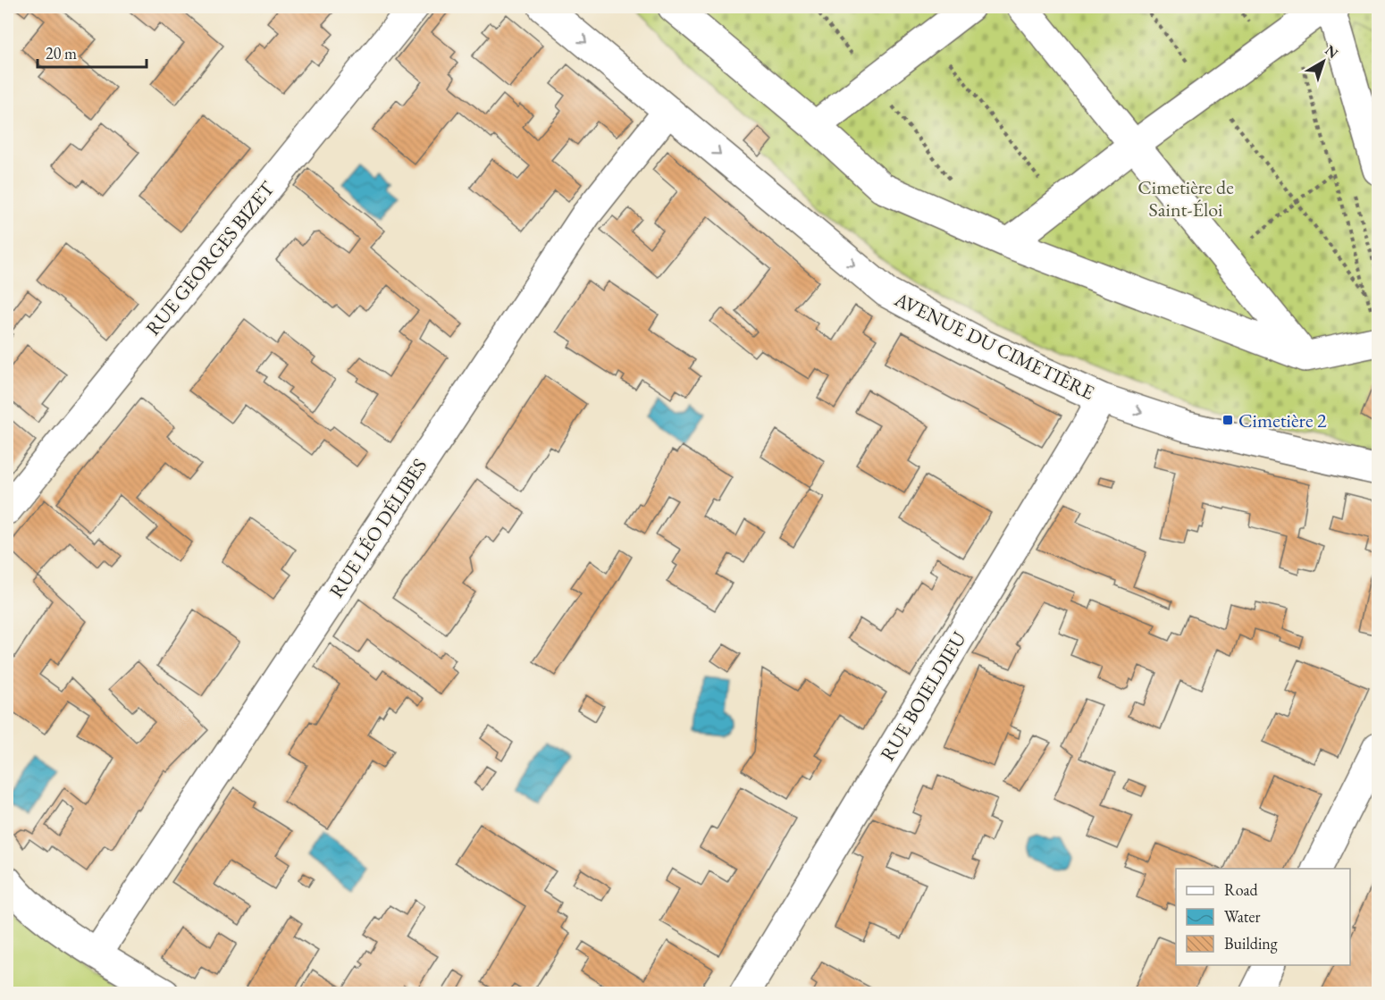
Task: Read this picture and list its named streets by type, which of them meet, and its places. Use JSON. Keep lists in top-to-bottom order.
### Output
{
  "streets": {
    "street": [
      "RUE GEORGES BIZET",
      "AVENUE DU CIMETIÈRE",
      "RUE LÉO DÉLIBES",
      "RUE BOIELDIEU"
    ]
  },
  "crossings": [
    ["AVENUE DU CIMETIÈRE", "RUE LÉO DÉLIBES"],
    ["AVENUE DU CIMETIÈRE", "RUE BOIELDIEU"]
  ],
  "parks": ["Cimetière de Saint-Éloi"],
  "places": {
    "transit": ["Cimetière 2"]
  },
  "legend": ["Road", "Water", "Building"],
  "scale_bar": "20 m",
  "north": "top right"
}
